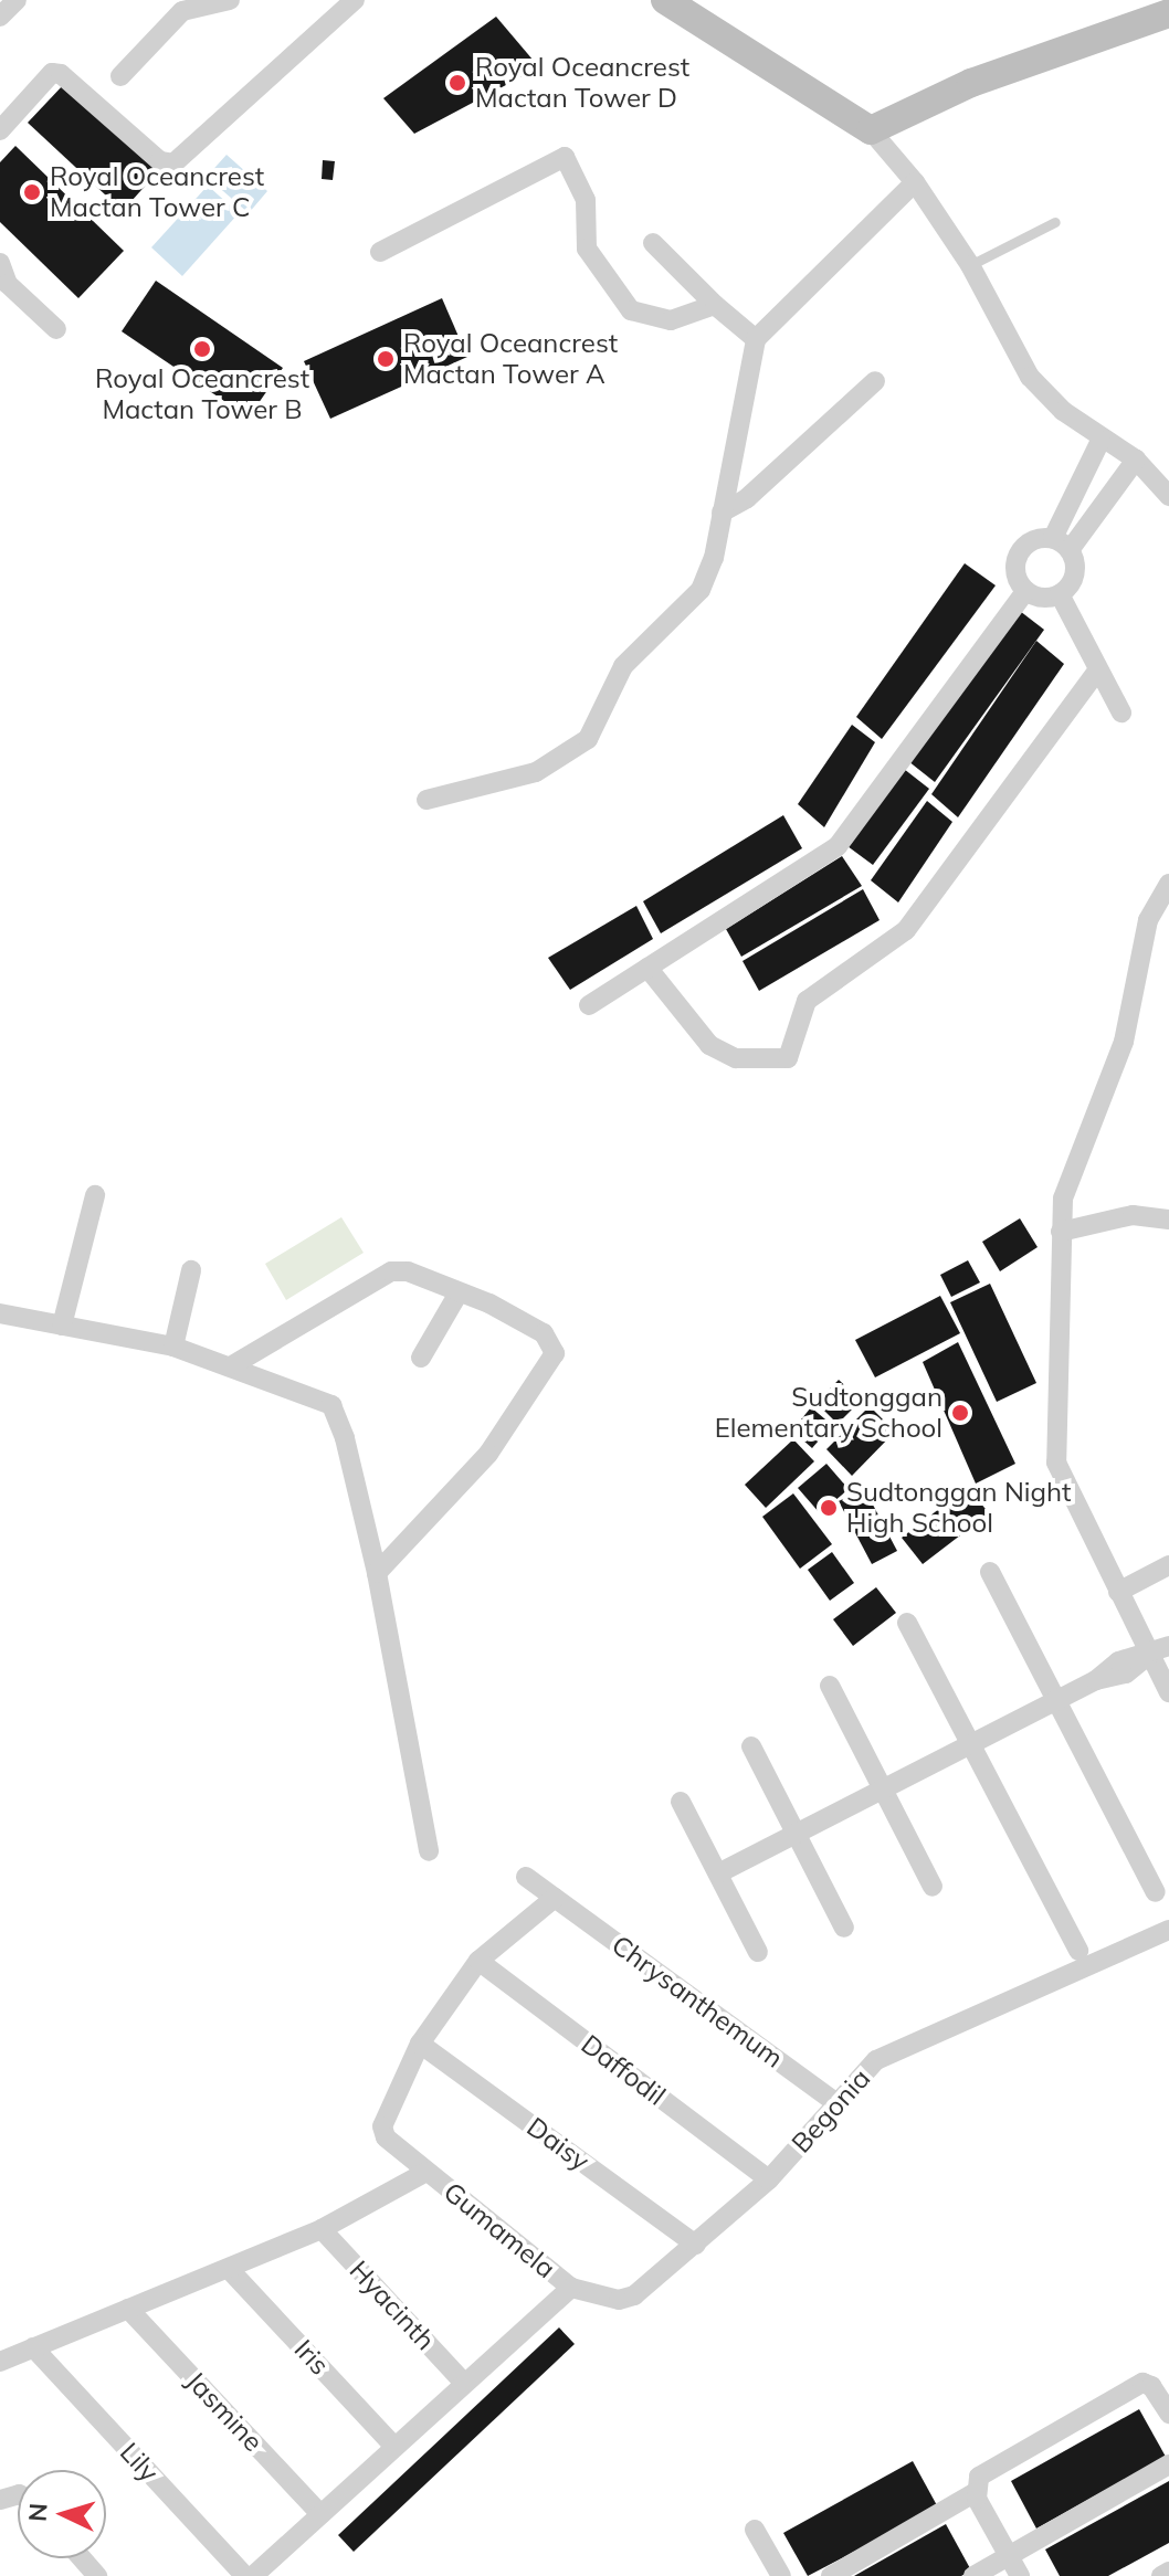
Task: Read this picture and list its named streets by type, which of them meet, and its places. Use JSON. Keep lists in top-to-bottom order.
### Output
{
  "streets": {
    "street": [
      "Chrysanthemum",
      "Daffodil",
      "Begonia",
      "Daisy",
      "Gumamela",
      "Hyacinth",
      "Iris",
      "Jasmine",
      "Lily"
    ]
  },
  "crossings": [
    ["Chrysanthemum", "Begonia"],
    ["Daffodil", "Begonia"],
    ["Begonia", "Daisy"],
    ["Begonia", "Gumamela"]
  ],
  "places": [
    "Royal Oceancrest Mactan Tower D",
    "Royal Oceancrest Mactan Tower C",
    "Royal Oceancrest Mactan Tower B",
    "Royal Oceancrest Mactan Tower A",
    "Sudtonggan Elementary School",
    "Sudtonggan Night High School"
  ],
  "north": "left"
}
